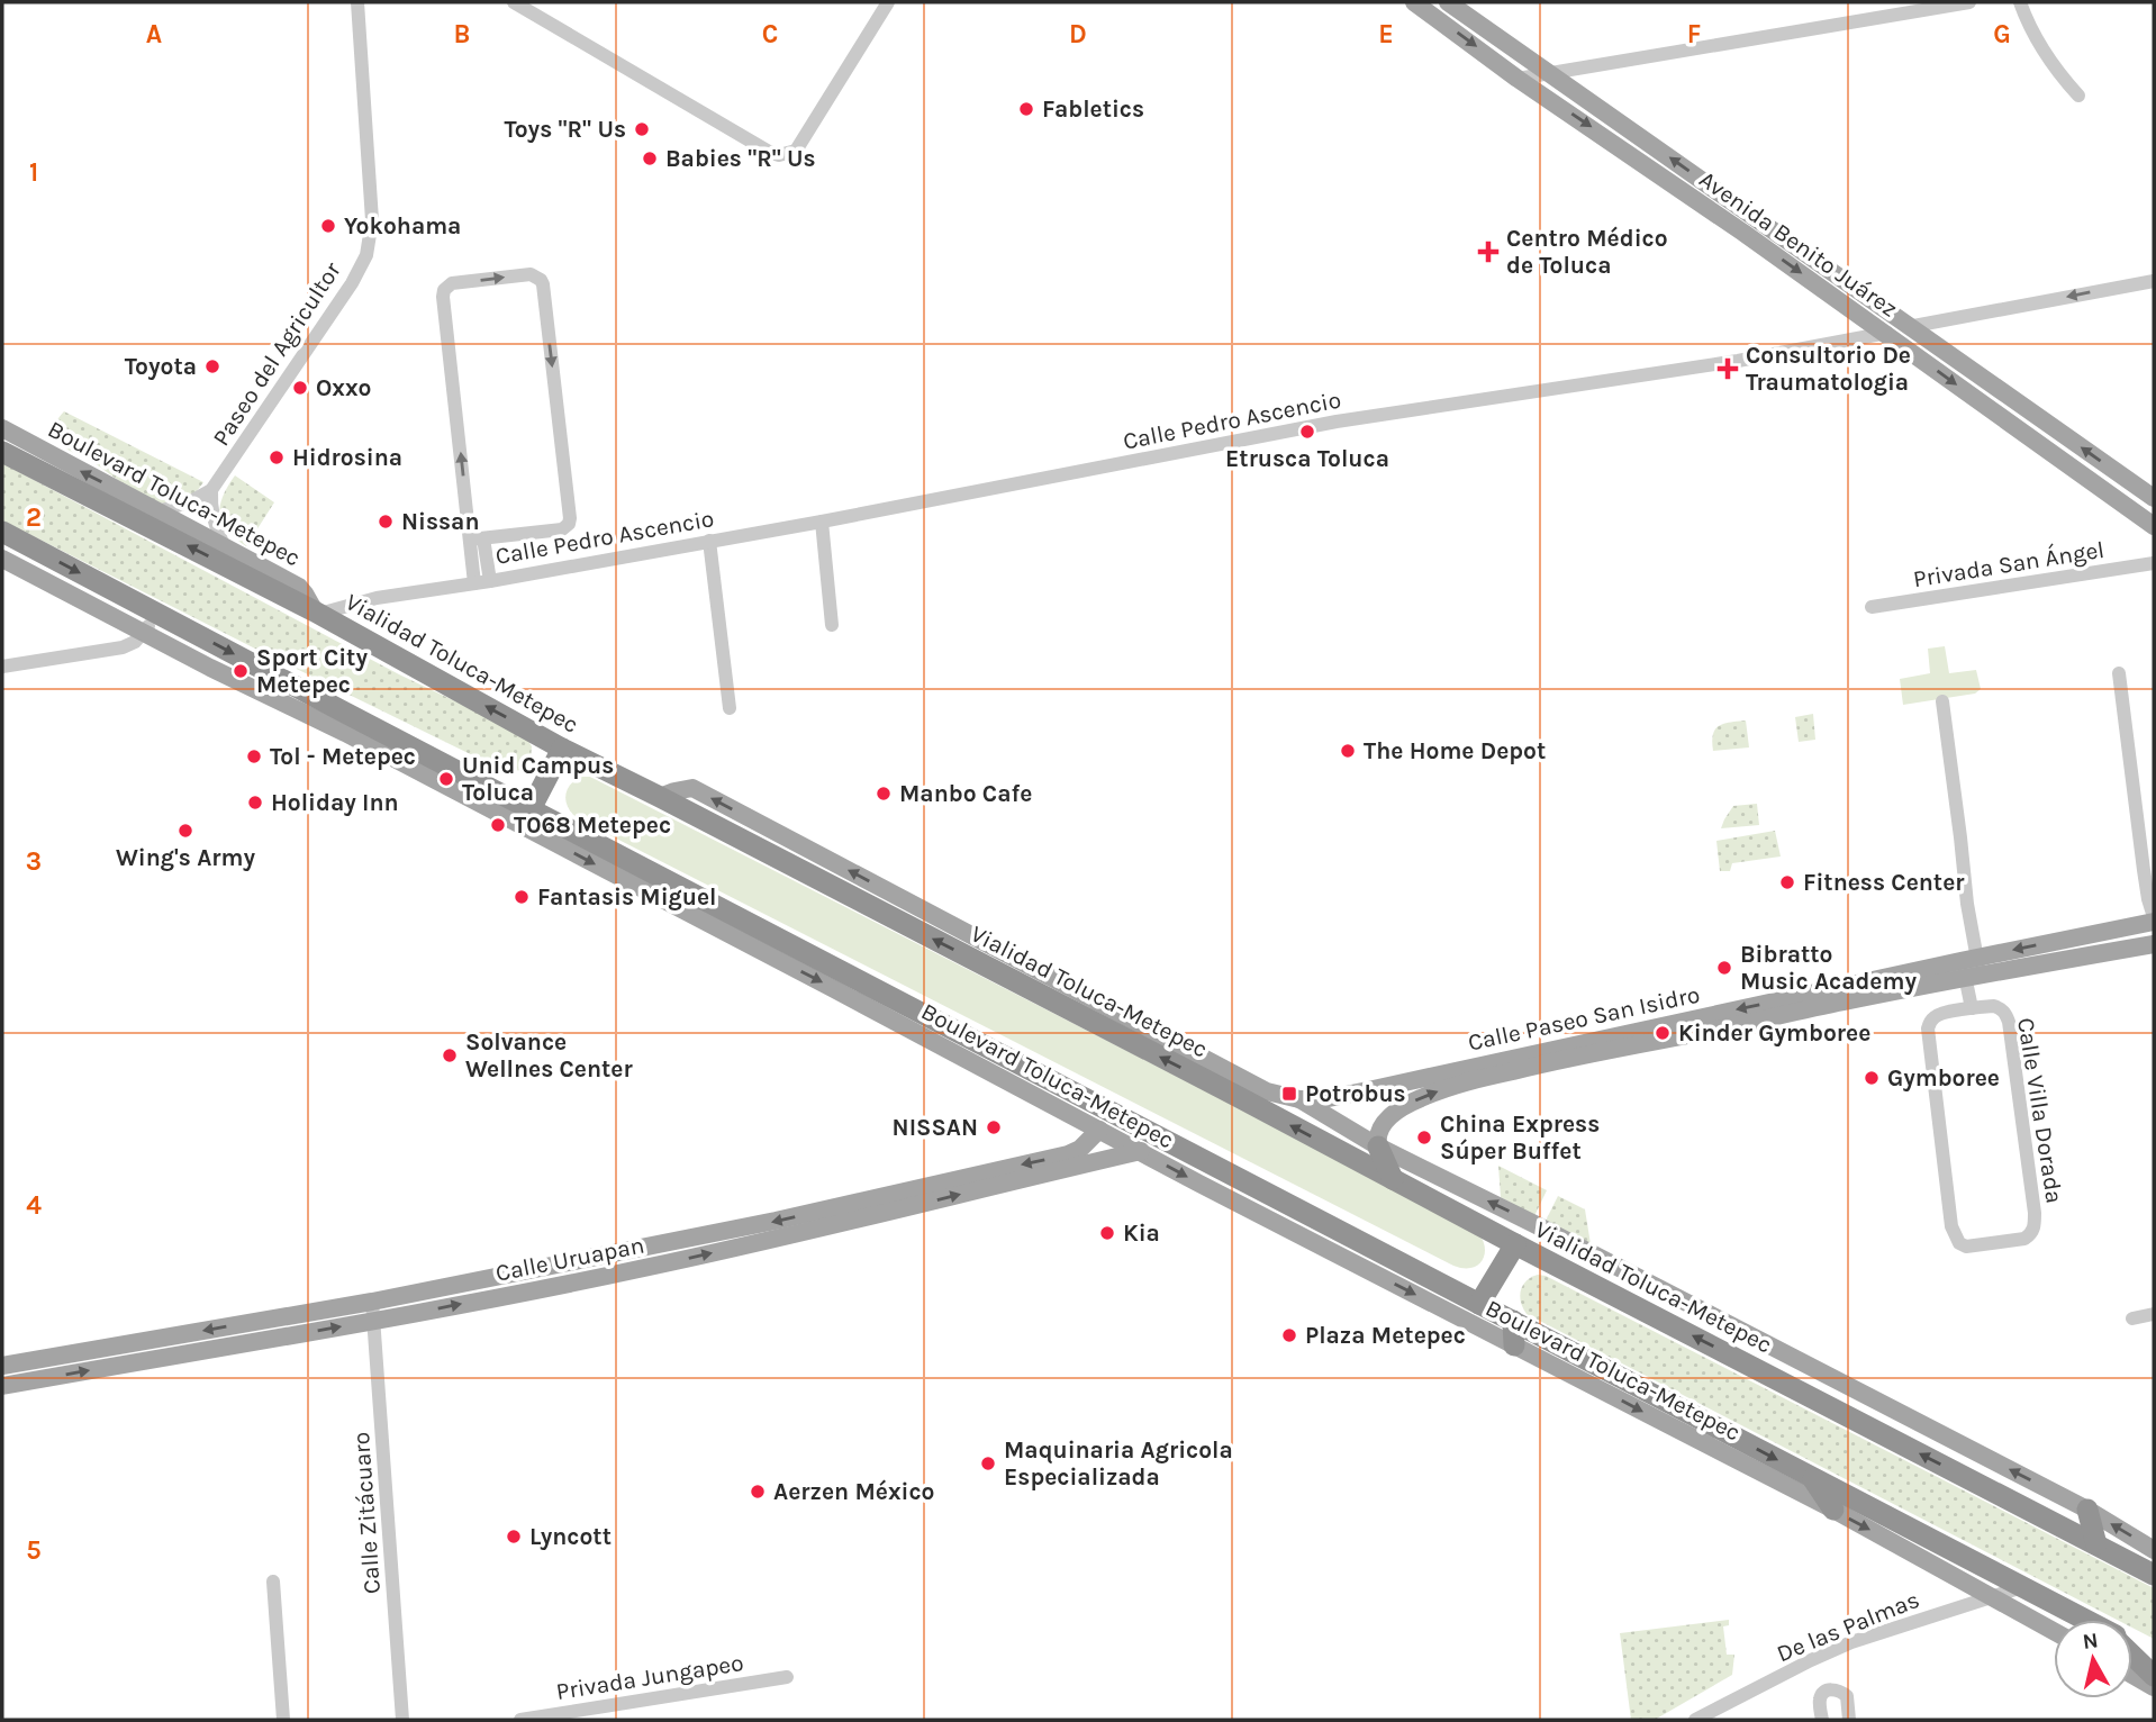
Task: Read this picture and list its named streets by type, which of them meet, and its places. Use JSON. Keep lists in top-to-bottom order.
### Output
{
  "streets": {
    "highway": ["Vialidad Toluca-Metepec"],
    "main road": [
      "Avenida Benito Juárez",
      "Boulevard Toluca-Metepec",
      "Calle Paseo San Isidro",
      "Calle Uruapan"
    ],
    "street": [
      "Paseo del Agricultor",
      "Calle Pedro Ascencio",
      "Privada San Ángel",
      "Calle Villa Dorada",
      "Calle Zitácuaro",
      "De las Palmas",
      "Privada Jungapeo"
    ]
  },
  "crossings": [
    ["Avenida Benito Juárez", "Calle Pedro Ascencio"],
    ["Calle Pedro Ascencio", "Boulevard Toluca-Metepec"],
    ["Calle Pedro Ascencio", "Vialidad Toluca-Metepec"],
    ["Boulevard Toluca-Metepec", "Vialidad Toluca-Metepec"],
    ["Boulevard Toluca-Metepec", "Calle Uruapan"],
    ["Boulevard Toluca-Metepec", "De las Palmas"],
    ["Calle Uruapan", "Calle Zitácuaro"]
  ],
  "places": {
    "other": [
      "Fabletics",
      "Toys \"R\" Us",
      "Babies \"R\" Us",
      "Yokohama",
      "Toyota",
      "Oxxo",
      "Etrusca Toluca",
      "Hidrosina",
      "Nissan",
      "Sport City Metepec",
      "The Home Depot",
      "Tol - Metepec",
      "Unid Campus Toluca",
      "Manbo Cafe",
      "Holiday Inn",
      "T068 Metepec",
      "Wing's Army",
      "Fitness Center",
      "Fantasis Miguel",
      "Bibratto Music Academy",
      "Kinder Gymboree",
      "Solvance Wellnes Center",
      "Gymboree",
      "NISSAN",
      "China Express Súper Buffet",
      "Kia",
      "Plaza Metepec",
      "Maquinaria Agricola Especializada",
      "Aerzen México",
      "Lyncott"
    ],
    "health": ["Centro Médico de Toluca", "Consultorio De Traumatologia"],
    "transit": ["Potrobus"]
  },
  "north": "top",
  "grid": {
    "columns": [
      "A",
      "B",
      "C",
      "D",
      "E",
      "F",
      "G"
    ],
    "rows": [
      "1",
      "2",
      "3",
      "4",
      "5"
    ]
  }
}
